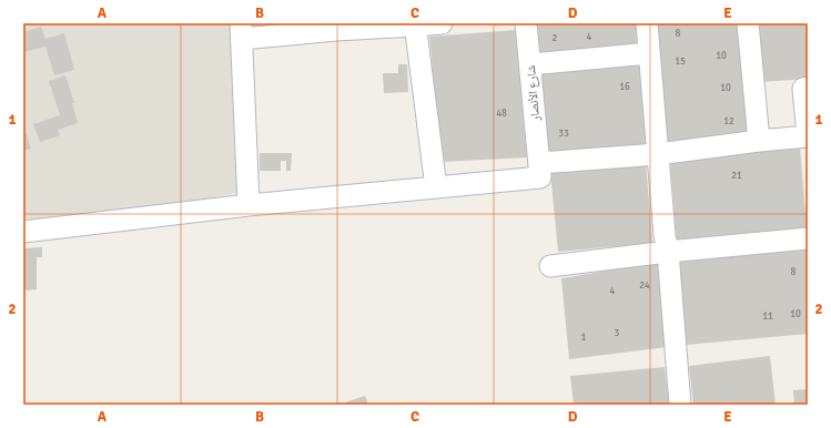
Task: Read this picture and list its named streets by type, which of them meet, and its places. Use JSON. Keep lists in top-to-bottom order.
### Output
{
  "streets": {
    "street": ["شارع الأنصار"]
  },
  "house_numbers": [
    "8",
    "4",
    "2",
    "10",
    "15",
    "16",
    "10",
    "48",
    "12",
    "33",
    "21",
    "8",
    "24",
    "4",
    "10",
    "11",
    "3",
    "1"
  ],
  "grid": {
    "columns": [
      "A",
      "B",
      "C",
      "D",
      "E"
    ],
    "rows": ["1", "2"]
  }
}
